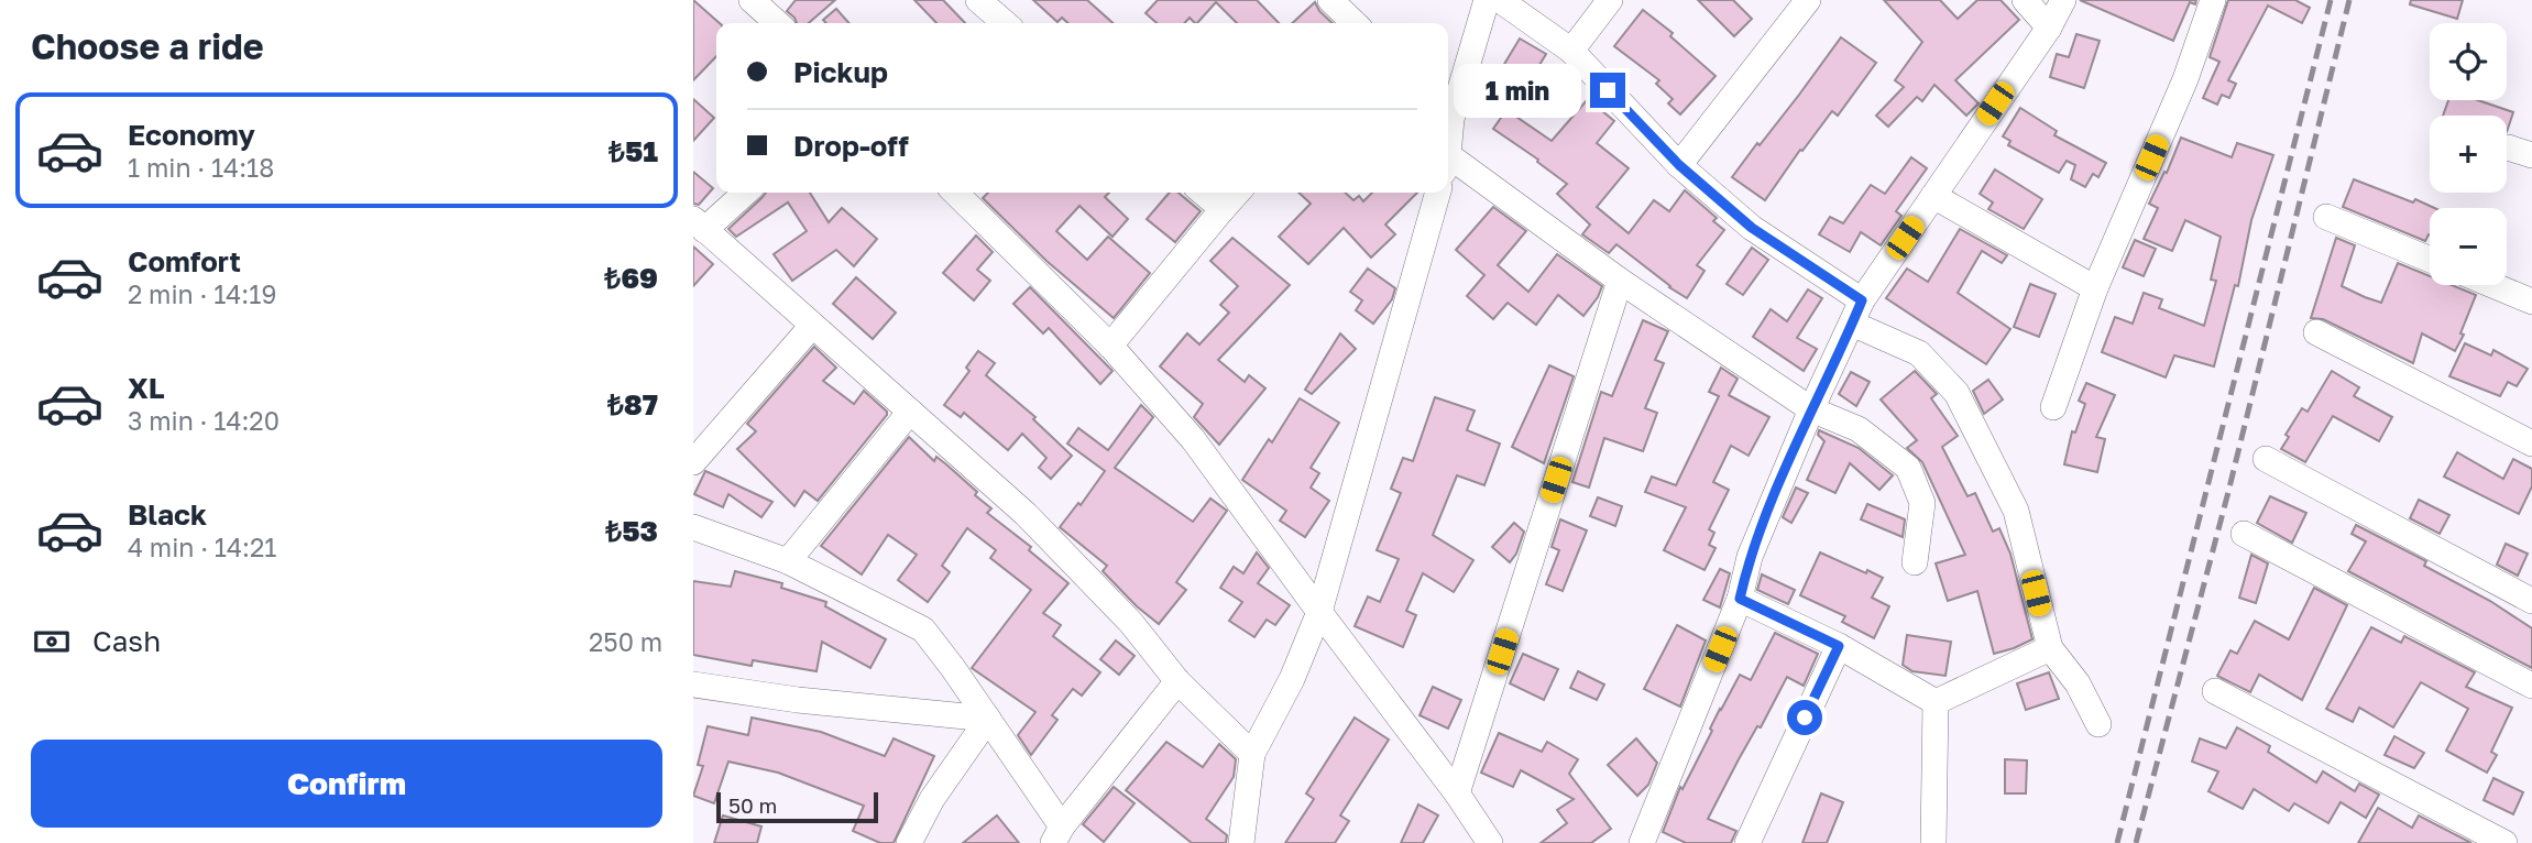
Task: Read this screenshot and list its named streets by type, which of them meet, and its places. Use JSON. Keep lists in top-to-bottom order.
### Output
{
  "scale_bar": "50 m",
  "page": {
    "heading": "Choose a ride",
    "map_buttons": ["+", "−"],
    "banner": ["Pickup", "Drop-off"],
    "bubble": "1 min",
    "list": [
      {
        "name": "Economy",
        "note": "1 min · 14:18",
        "value": "₺51"
      },
      {
        "name": "Comfort",
        "note": "2 min · 14:19",
        "value": "₺69"
      },
      {
        "name": "XL",
        "note": "3 min · 14:20",
        "value": "₺87"
      },
      {
        "name": "Black",
        "note": "4 min · 14:21",
        "value": "₺53"
      }
    ],
    "pay": ["Cash", "250 m"],
    "buttons": "Confirm",
    "scale": "50 m"
  }
}
